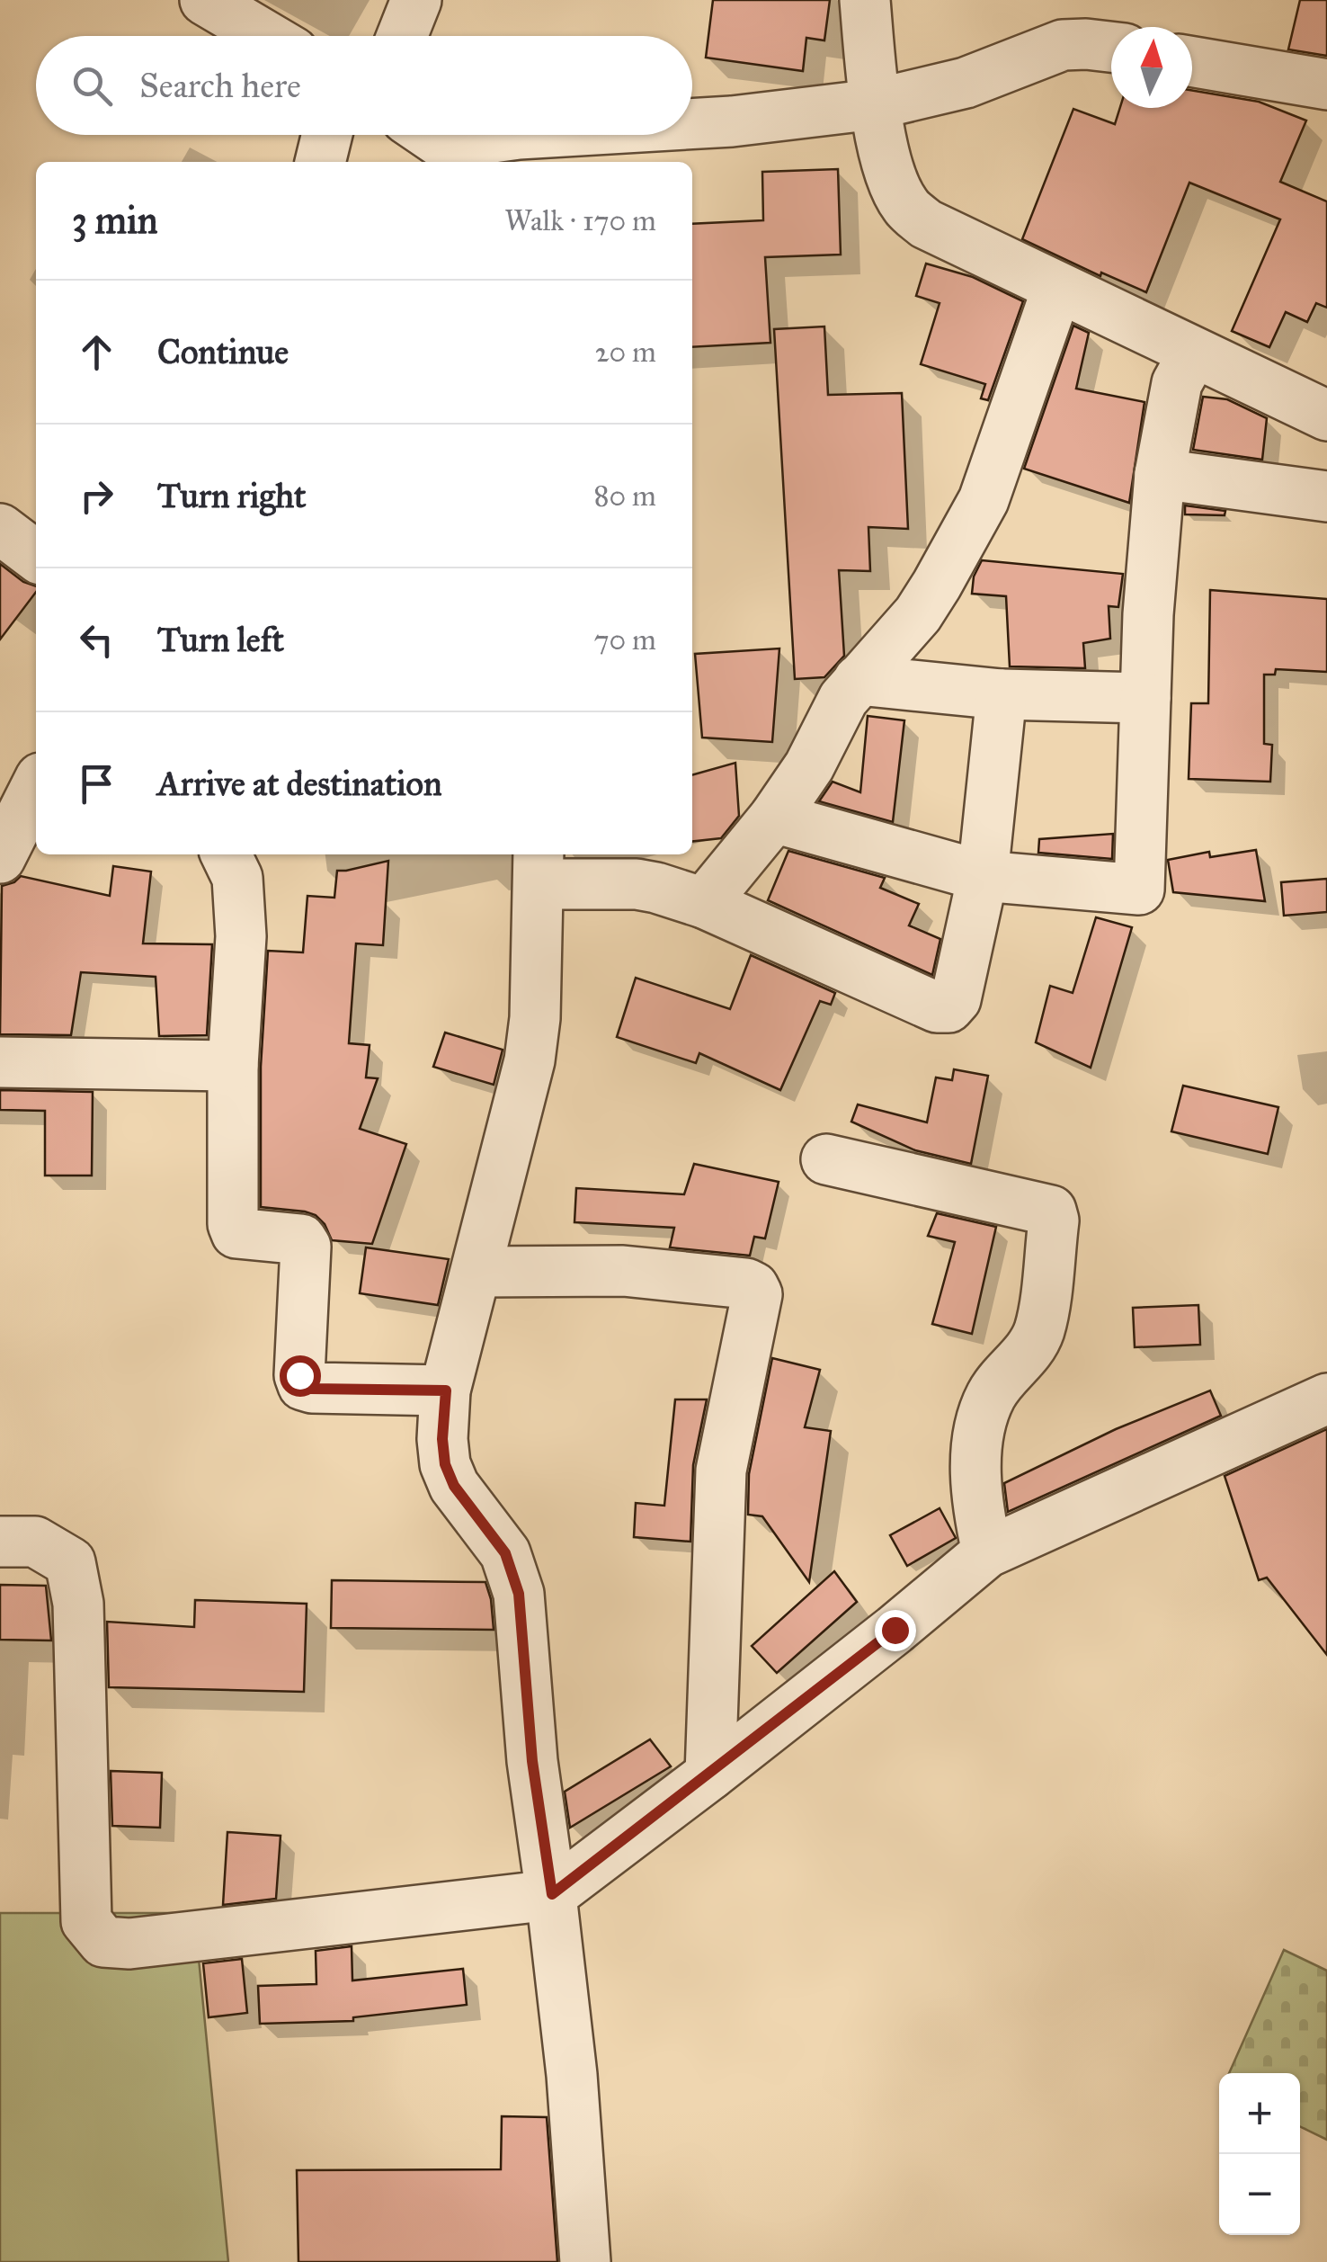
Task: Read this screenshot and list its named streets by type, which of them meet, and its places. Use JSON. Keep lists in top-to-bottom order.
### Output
{
  "north": "top",
  "page": {
    "search": "Search here",
    "heading": ["3 min", "Walk · 170 m"],
    "list": [
      ["Continue", "20 m"],
      ["Turn right", "80 m"],
      ["Turn left", "70 m"],
      "Arrive at destination"
    ],
    "map_buttons": ["+", "−"]
  }
}
